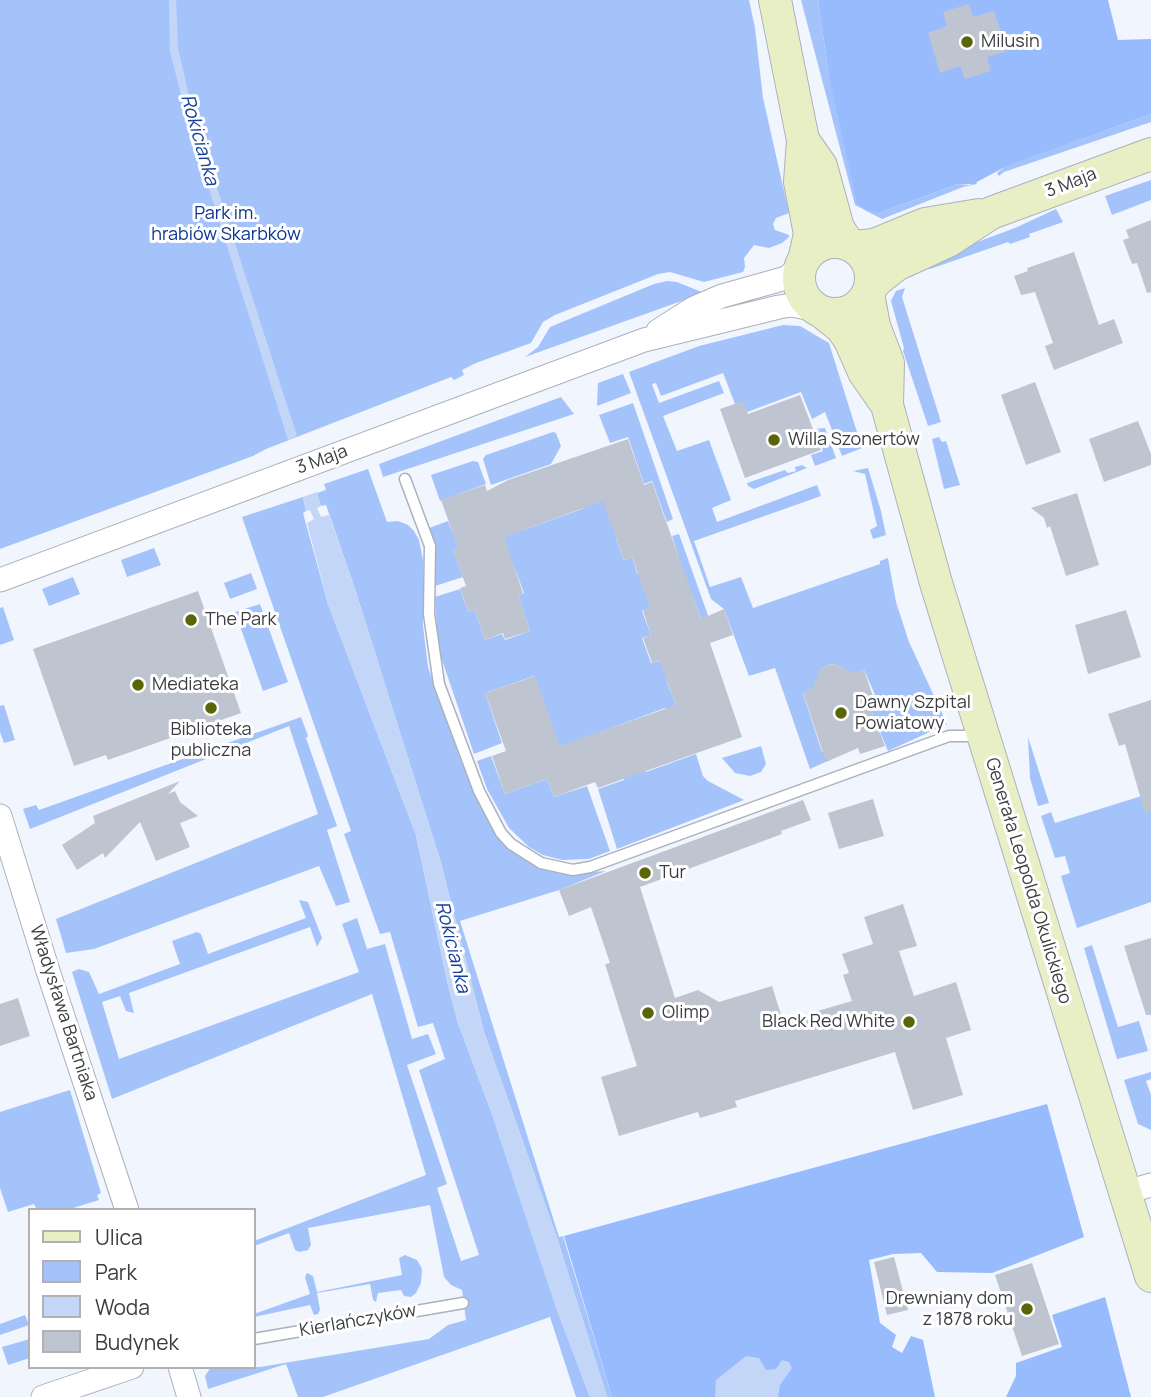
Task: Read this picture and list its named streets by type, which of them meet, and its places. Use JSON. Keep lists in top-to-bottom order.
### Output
{
  "streets": {
    "street": ["3 Maja", "Generała Leopolda Okulickiego", "Władysława Bartniaka"],
    "lane": ["Kierlańczyków"]
  },
  "crossings": [
    ["3 Maja", "Generała Leopolda Okulickiego"]
  ],
  "water": ["Rokicianka"],
  "parks": ["Park im. hrabiów Skarbków"],
  "places": [
    "Milusin",
    "Willa Szonertów",
    "The Park",
    "Mediateka",
    "Biblioteka publiczna",
    "Dawny Szpital Powiatowy",
    "Tur",
    "Olimp",
    "Black Red White",
    "Drewniany dom z 1878 roku"
  ],
  "legend": [
    "Ulica",
    "Park",
    "Woda",
    "Budynek"
  ]
}
